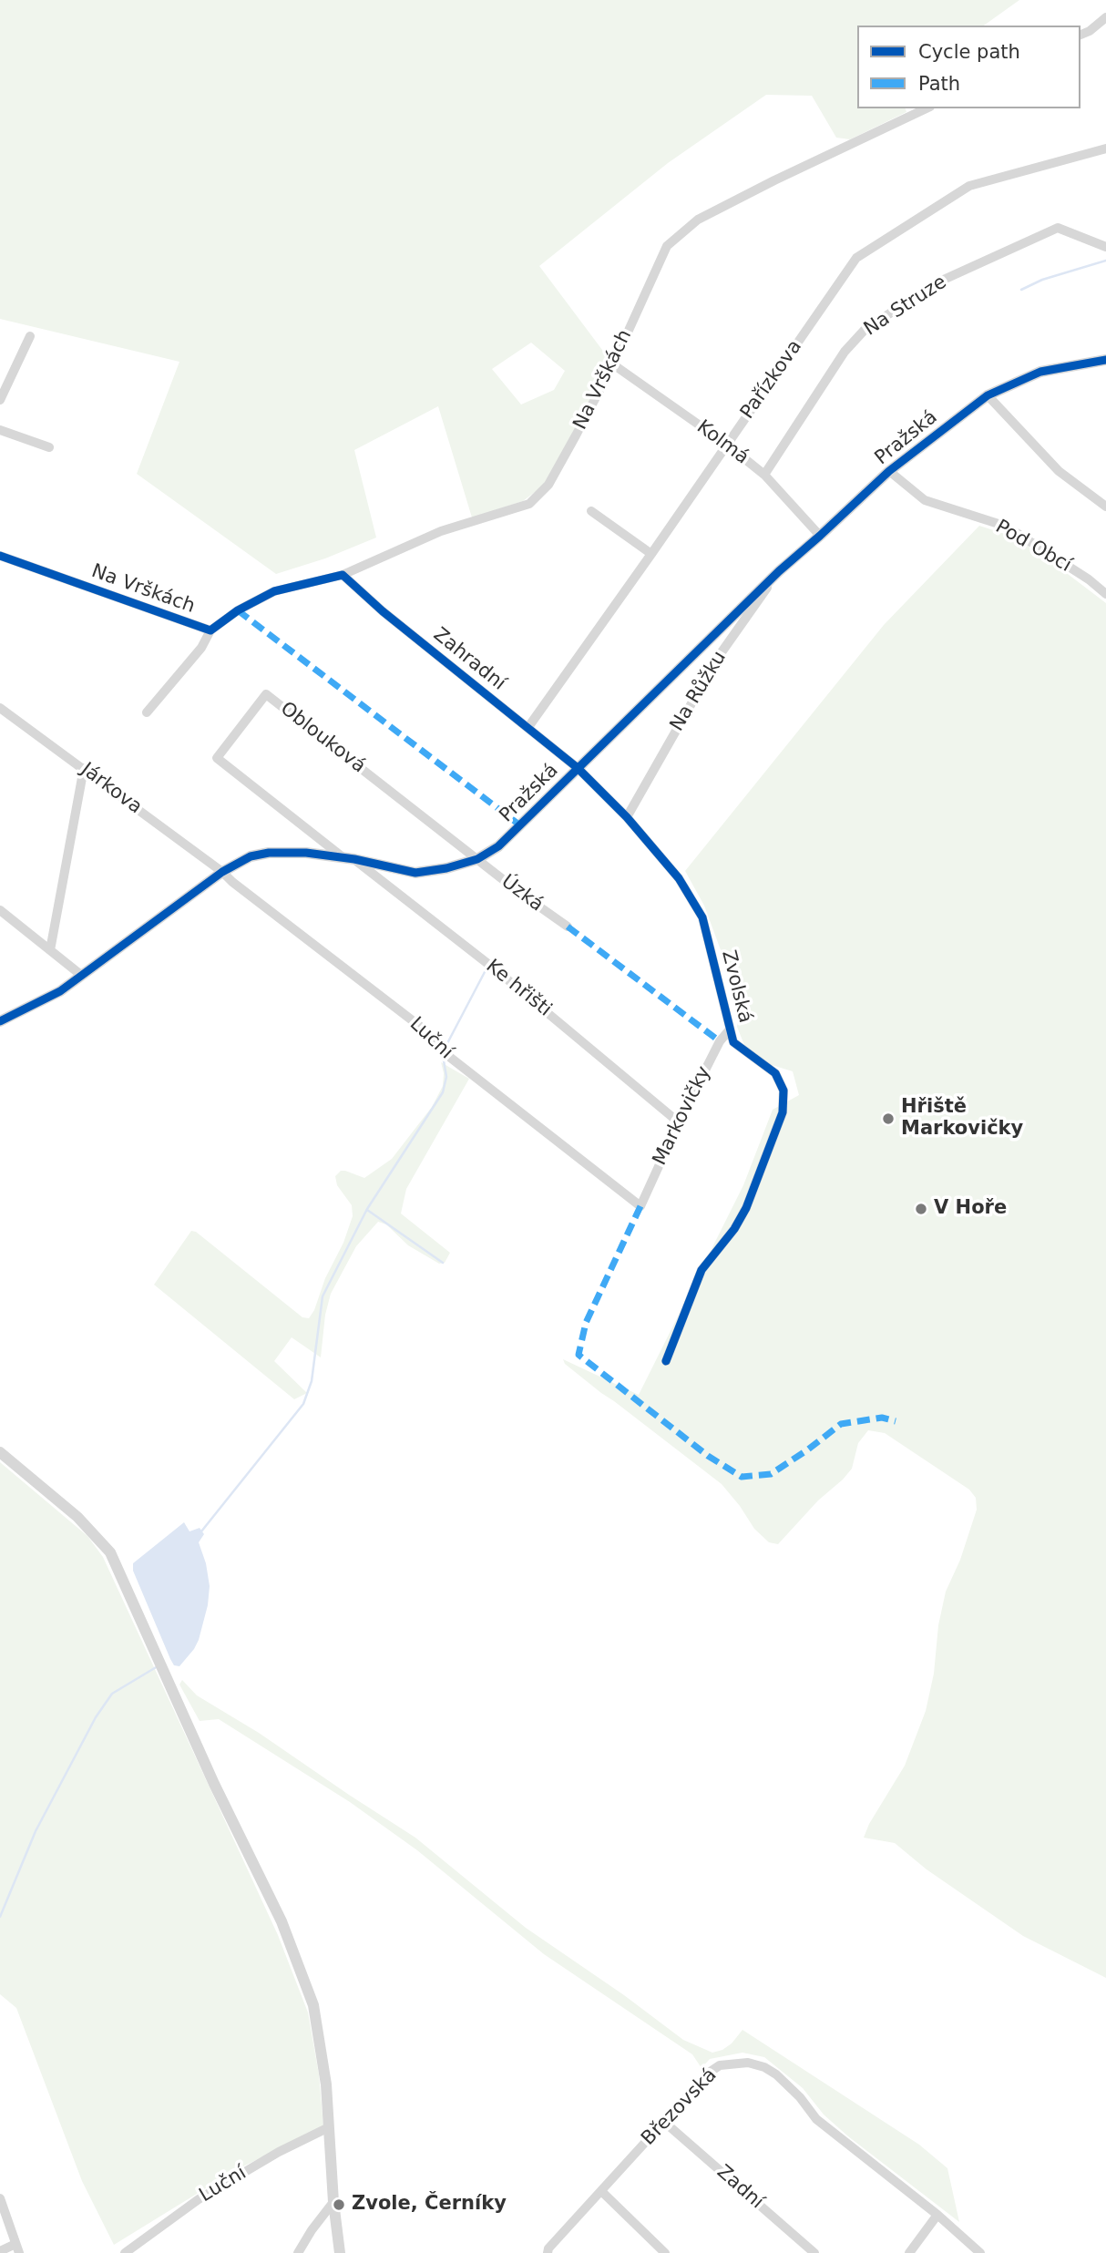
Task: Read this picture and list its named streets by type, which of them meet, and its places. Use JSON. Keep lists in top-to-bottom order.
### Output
{
  "streets": {
    "street": [
      "Na Struze",
      "Na Vrškách",
      "Pařízkova",
      "Pražská",
      "Kolmá",
      "Pod Obcí",
      "Zahradní",
      "Na Růžku",
      "Oblouková",
      "Járkova",
      "Úzká",
      "Zvolská",
      "Ke hřišti",
      "Luční",
      "Markovičky",
      "Březovská",
      "Zadní"
    ]
  },
  "crossings": [
    ["Na Struze", "Kolmá"],
    ["Na Vrškách", "Kolmá"],
    ["Na Vrškách", "Zahradní"],
    ["Pařízkova", "Kolmá"],
    ["Pařízkova", "Zahradní"],
    ["Pražská", "Kolmá"],
    ["Pražská", "Pod Obcí"],
    ["Pražská", "Zahradní"],
    ["Pražská", "Na Růžku"],
    ["Pražská", "Oblouková"],
    ["Pražská", "Járkova"],
    ["Pražská", "Úzká"],
    ["Pražská", "Zvolská"],
    ["Pražská", "Ke hřišti"],
    ["Pražská", "Luční"],
    ["Zahradní", "Zvolská"],
    ["Na Růžku", "Zvolská"],
    ["Oblouková", "Úzká"],
    ["Járkova", "Luční"],
    ["Zvolská", "Markovičky"],
    ["Ke hřišti", "Markovičky"],
    ["Luční", "Markovičky"],
    ["Březovská", "Zadní"]
  ],
  "places": ["Hřiště Markovičky", "V Hoře", "Zvole, Černíky"],
  "legend": ["Cycle path", "Path"]
}
